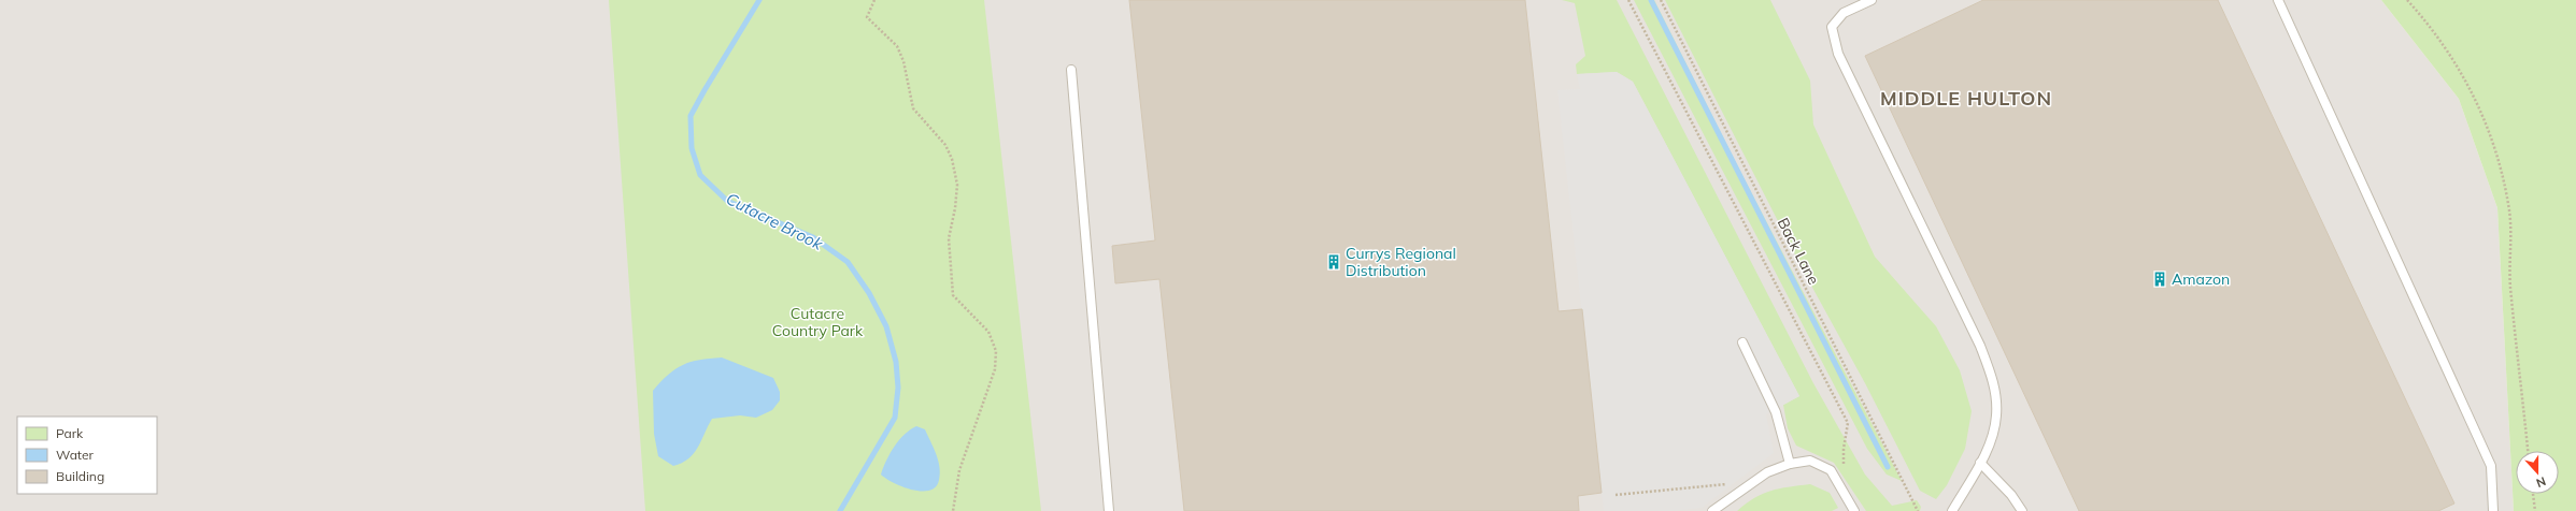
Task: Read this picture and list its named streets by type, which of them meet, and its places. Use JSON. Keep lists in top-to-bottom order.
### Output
{
  "streets": {
    "path": ["Back Lane"]
  },
  "districts": ["MIDDLE HULTON"],
  "water": ["Cutacre Brook"],
  "parks": ["Cutacre Country Park"],
  "places": {
    "building": ["Currys Regional Distribution", "Amazon"]
  },
  "legend": ["Park", "Water", "Building"],
  "north": "bottom"
}
